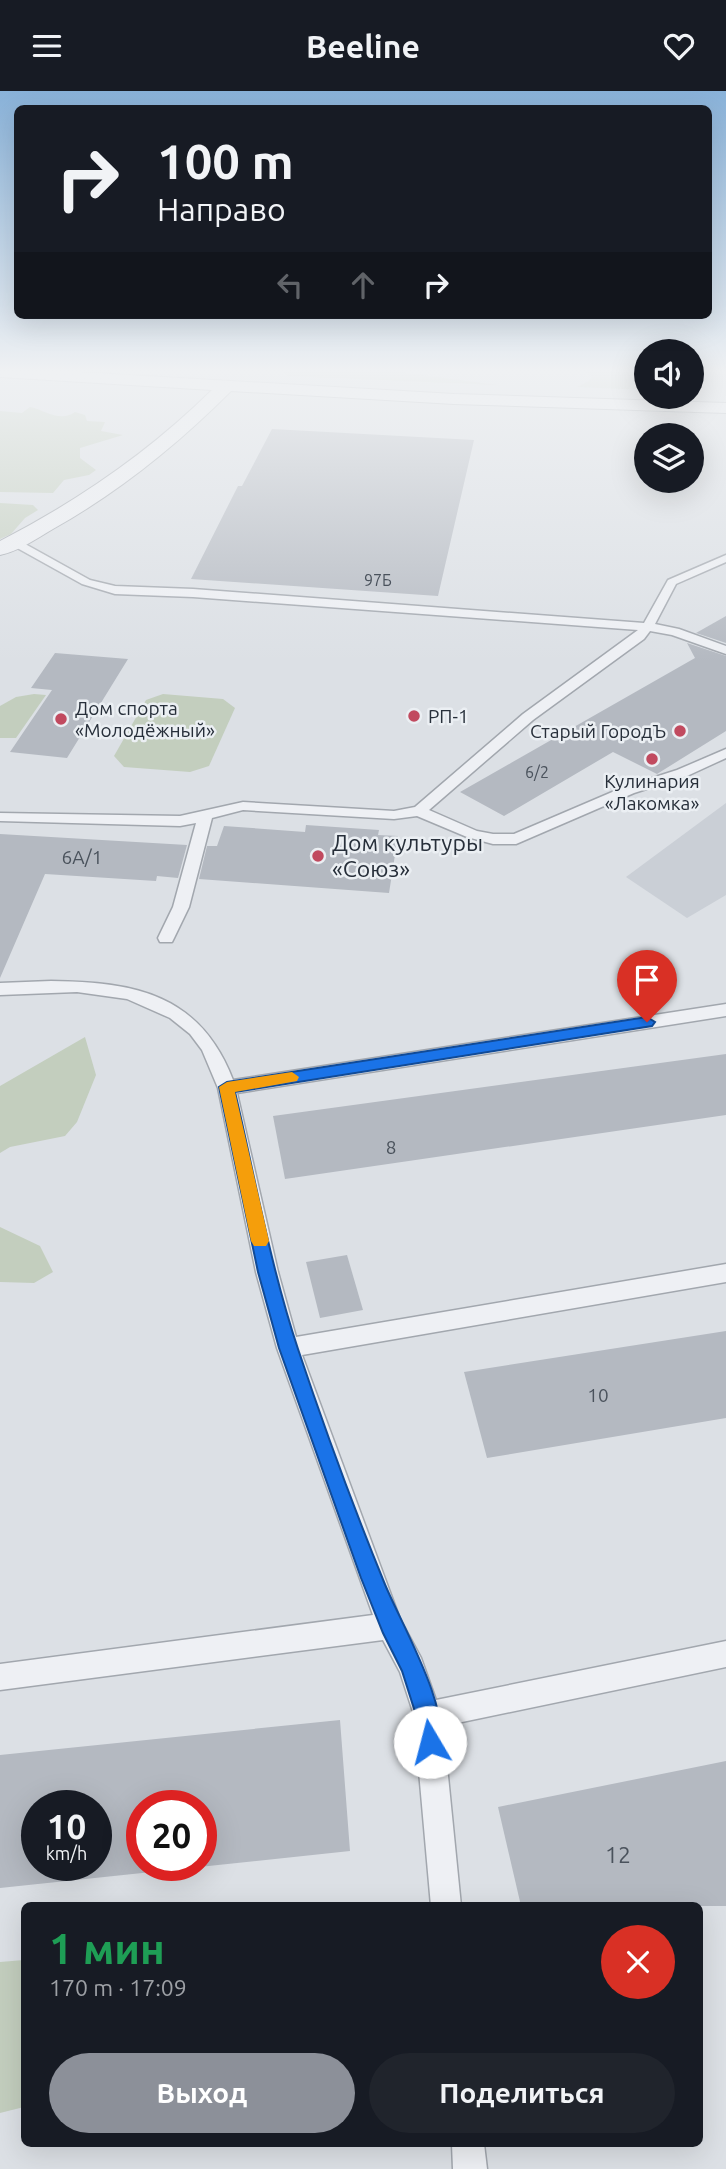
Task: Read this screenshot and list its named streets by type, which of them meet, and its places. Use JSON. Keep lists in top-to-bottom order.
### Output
{
  "places": [
    "РП-1",
    "Дом спорта «Молодёжный»",
    "Старый ГородЪ",
    "Кулинария «Лакомка»",
    "Дом культуры «Союз»"
  ],
  "house_numbers": [
    "97Б",
    "6/2",
    "6А/1",
    "8",
    "10",
    "12"
  ],
  "page": {
    "header": "Beeline",
    "turn": ["100 m", "Направо"],
    "speed": "10 km/h",
    "limit": "20",
    "heading": ["1 мин", "170 m · 17:09"],
    "buttons": ["Выход", "Поделиться"]
  }
}
